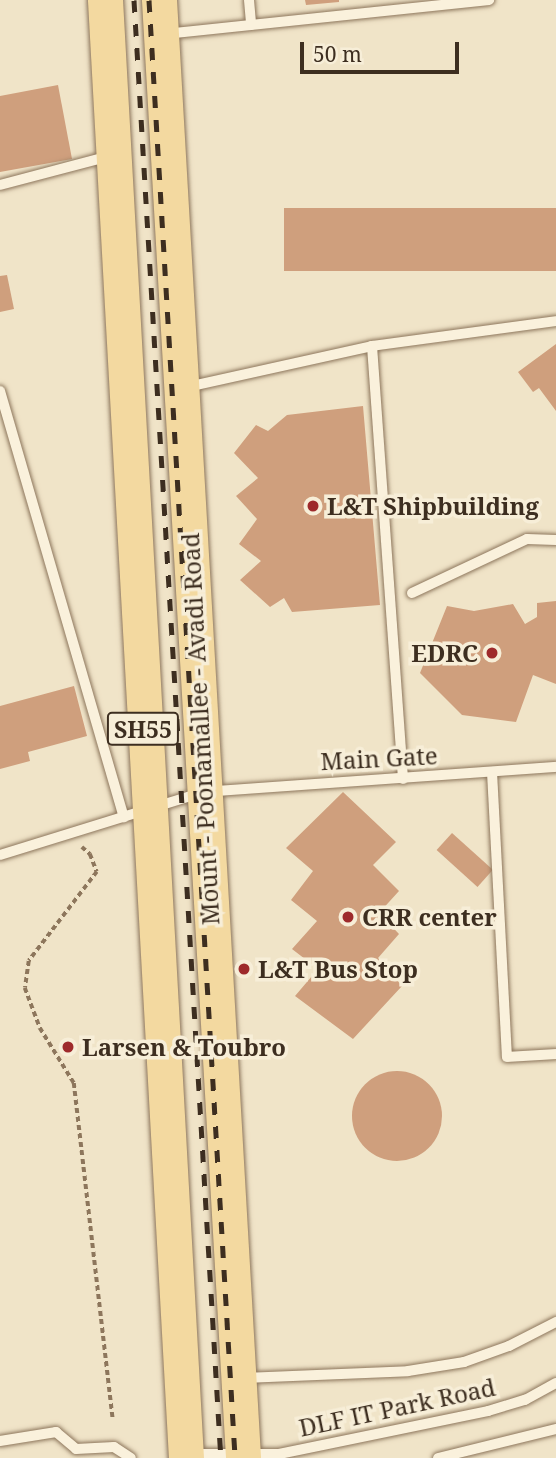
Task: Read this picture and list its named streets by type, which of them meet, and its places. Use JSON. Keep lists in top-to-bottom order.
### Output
{
  "streets": {
    "main road": ["SH55", "Mount - Poonamallee - Avadi Road"],
    "lane": ["Main Gate", "DLF IT Park Road"]
  },
  "crossings": [
    ["SH55", "Main Gate"],
    ["SH55", "DLF IT Park Road"],
    ["Mount - Poonamallee - Avadi Road", "Main Gate"],
    ["Mount - Poonamallee - Avadi Road", "DLF IT Park Road"]
  ],
  "places": [
    "L&T Shipbuilding",
    "EDRC",
    "CRR center",
    "L&T Bus Stop",
    "Larsen & Toubro"
  ],
  "scale_bar": "50 m"
}
